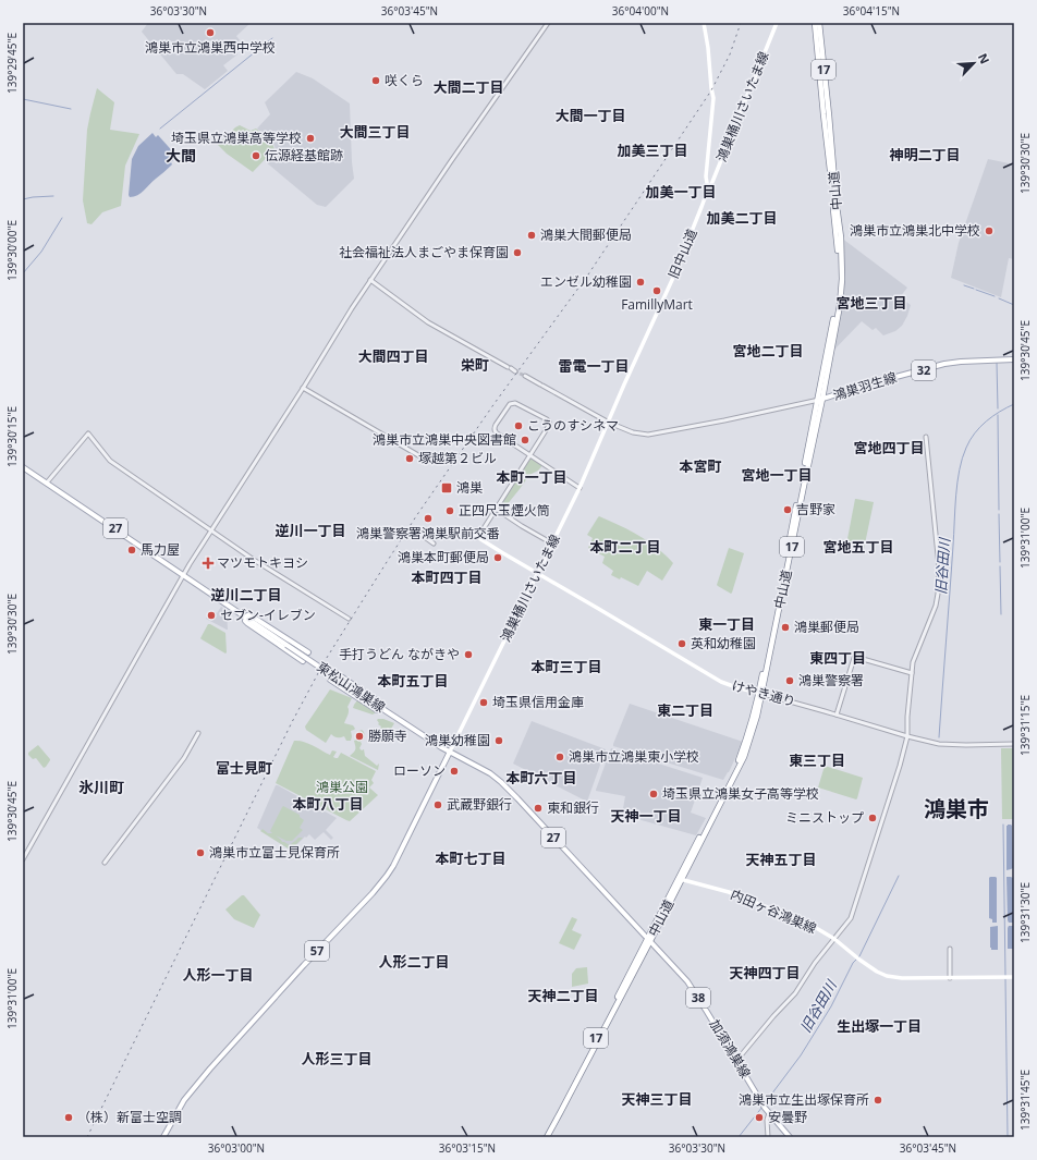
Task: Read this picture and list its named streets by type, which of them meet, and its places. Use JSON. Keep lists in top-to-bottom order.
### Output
{
  "streets": {
    "highway": ["17", "中山道"],
    "main road": [
      "鴻巣桶川さいたま線",
      "旧中山道",
      "32",
      "鴻巣羽生線",
      "27",
      "東松山鴻巣線",
      "けやき通り",
      "内田ヶ谷鴻巣線",
      "57",
      "38",
      "加須鴻巣線"
    ]
  },
  "crossings": [
    ["鴻巣桶川さいたま線", "旧中山道"],
    ["鴻巣桶川さいたま線", "東松山鴻巣線"],
    ["鴻巣桶川さいたま線", "けやき通り"],
    ["鴻巣桶川さいたま線", "57"],
    ["中山道", "鴻巣羽生線"],
    ["中山道", "東松山鴻巣線"],
    ["中山道", "けやき通り"],
    ["中山道", "内田ヶ谷鴻巣線"],
    ["中山道", "加須鴻巣線"],
    ["東松山鴻巣線", "57"],
    ["東松山鴻巣線", "加須鴻巣線"]
  ],
  "districts": [
    "大間二丁目",
    "大間一丁目",
    "大間三丁目",
    "加美三丁目",
    "神明二丁目",
    "大間",
    "加美一丁目",
    "加美二丁目",
    "宮地三丁目",
    "宮地二丁目",
    "大間四丁目",
    "栄町",
    "雷電一丁目",
    "宮地四丁目",
    "本宮町",
    "宮地一丁目",
    "本町一丁目",
    "逆川一丁目",
    "本町二丁目",
    "宮地五丁目",
    "本町四丁目",
    "逆川二丁目",
    "東一丁目",
    "東四丁目",
    "本町三丁目",
    "本町五丁目",
    "東二丁目",
    "東三丁目",
    "富士見町",
    "本町六丁目",
    "氷川町",
    "本町八丁目",
    "鴻巣市",
    "天神一丁目",
    "本町七丁目",
    "天神五丁目",
    "人形二丁目",
    "天神四丁目",
    "人形一丁目",
    "天神二丁目",
    "生出塚一丁目",
    "人形三丁目",
    "天神三丁目"
  ],
  "water": ["旧谷田川"],
  "parks": ["鴻巣公園"],
  "places": {
    "other": [
      "鴻巣市立鴻巣西中学校",
      "咲くら",
      "埼玉県立鴻巣高等学校",
      "伝源経基館跡",
      "鴻巣市立鴻巣北中学校",
      "鴻巣大間郵便局",
      "社会福祉法人まごやま保育園",
      "エンゼル幼稚園",
      "FamillyMart",
      "こうのすシネマ",
      "鴻巣市立鴻巣中央図書館",
      "塚越第２ビル",
      "吉野家",
      "正四尺玉煙火筒",
      "鴻巣警察署鴻巣駅前交番",
      "馬力屋",
      "鴻巣本町郵便局",
      "セブン-イレブン",
      "鴻巣郵便局",
      "英和幼稚園",
      "手打うどん ながきや",
      "鴻巣警察署",
      "埼玉県信用金庫",
      "勝願寺",
      "鴻巣幼稚園",
      "鴻巣市立鴻巣東小学校",
      "ローソン",
      "埼玉県立鴻巣女子高等学校",
      "武蔵野銀行",
      "東和銀行",
      "ミニストップ",
      "鴻巣市立富士見保育所",
      "鴻巣市立生出塚保育所",
      "（株）新富士空調",
      "安曇野"
    ],
    "transit": ["鴻巣"],
    "health": ["マツモトキヨシ"]
  },
  "north": "top right",
  "coordinates": [
    "36°03'30\"N",
    "36°03'45\"N",
    "36°04'00\"N",
    "36°04'15\"N",
    "139°29'45\"E",
    "139°30'30\"E",
    "139°30'00\"E",
    "139°30'45\"E",
    "139°30'15\"E",
    "139°31'00\"E",
    "139°31'15\"E",
    "139°31'30\"E",
    "139°31'45\"E",
    "36°03'00\"N",
    "36°03'15\"N"
  ]
}
